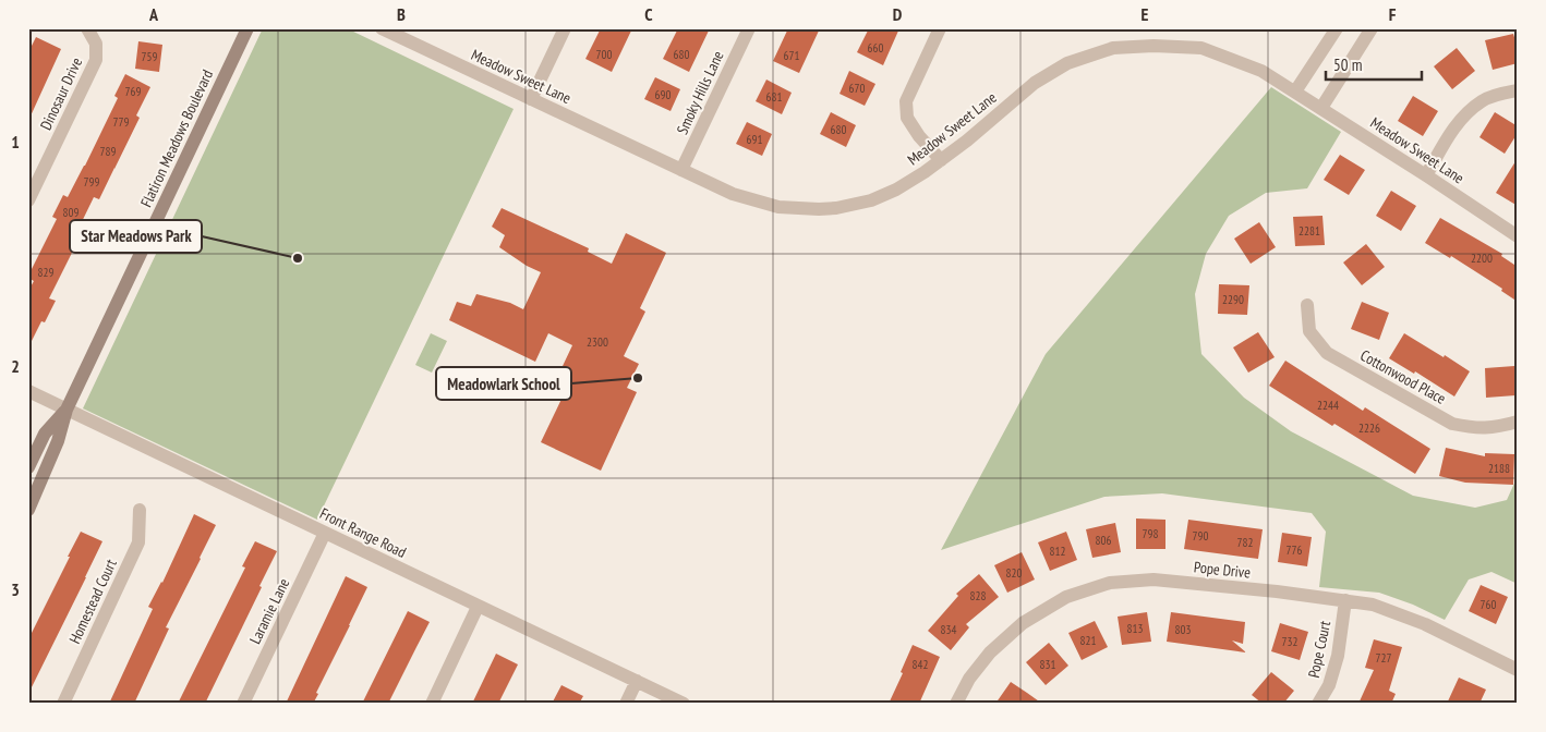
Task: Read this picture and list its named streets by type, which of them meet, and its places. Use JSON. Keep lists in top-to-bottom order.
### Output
{
  "streets": {
    "street": [
      "Meadow Sweet Lane",
      "Smoky Hills Lane",
      "Dinosaur Drive",
      "Flatiron Meadows Boulevard",
      "Cottonwood Place",
      "Front Range Road",
      "Pope Drive",
      "Homestead Court",
      "Laramie Lane",
      "Pope Court"
    ]
  },
  "crossings": [
    ["Meadow Sweet Lane", "Smoky Hills Lane"],
    ["Flatiron Meadows Boulevard", "Front Range Road"],
    ["Front Range Road", "Laramie Lane"],
    ["Pope Drive", "Pope Court"]
  ],
  "places": ["Star Meadows Park", "Meadowlark School"],
  "house_numbers": [
    "660",
    "700",
    "680",
    "671",
    "759",
    "670",
    "769",
    "690",
    "681",
    "779",
    "680",
    "691",
    "789",
    "799",
    "809",
    "2281",
    "2200",
    "829",
    "2290",
    "2300",
    "2244",
    "2226",
    "2188",
    "798",
    "790",
    "806",
    "782",
    "776",
    "812",
    "820",
    "828",
    "760",
    "813",
    "834",
    "803",
    "821",
    "732",
    "727",
    "842",
    "831"
  ],
  "scale_bar": "50 m",
  "grid": {
    "columns": [
      "A",
      "B",
      "C",
      "D",
      "E",
      "F"
    ],
    "rows": ["1", "2", "3"]
  }
}
